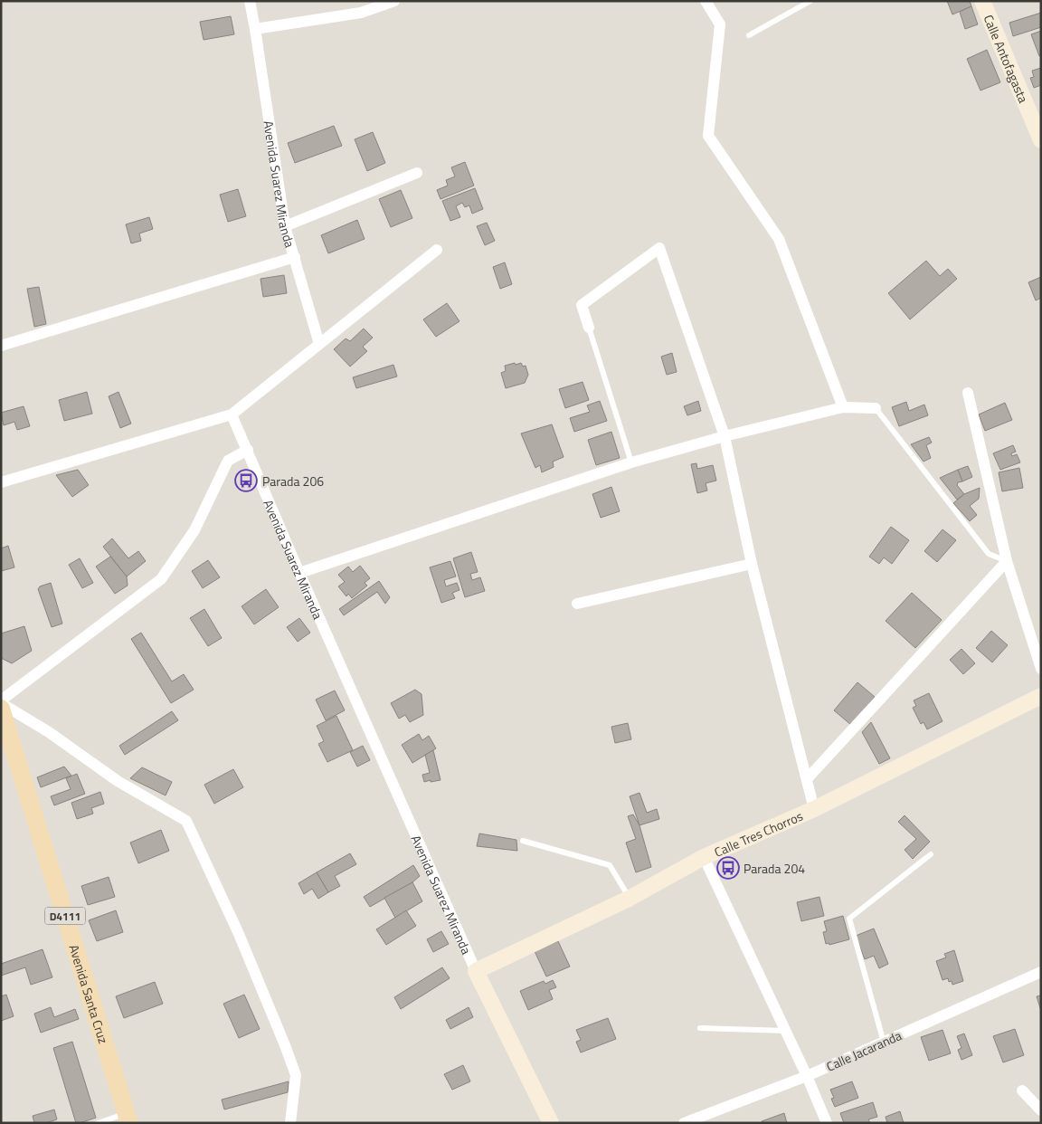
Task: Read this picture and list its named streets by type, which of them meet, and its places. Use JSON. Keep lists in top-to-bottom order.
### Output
{
  "streets": {
    "main road": [
      "Calle Antofagasta",
      "Avenida Suarez Miranda",
      "Calle Tres Chorros",
      "D4111",
      "Avenida Santa Cruz"
    ],
    "street": ["Calle Jacaranda"]
  },
  "crossings": [
    ["Avenida Suarez Miranda", "Calle Tres Chorros"]
  ],
  "places": {
    "bus stop": ["Parada 206", "Parada 204"]
  }
}
